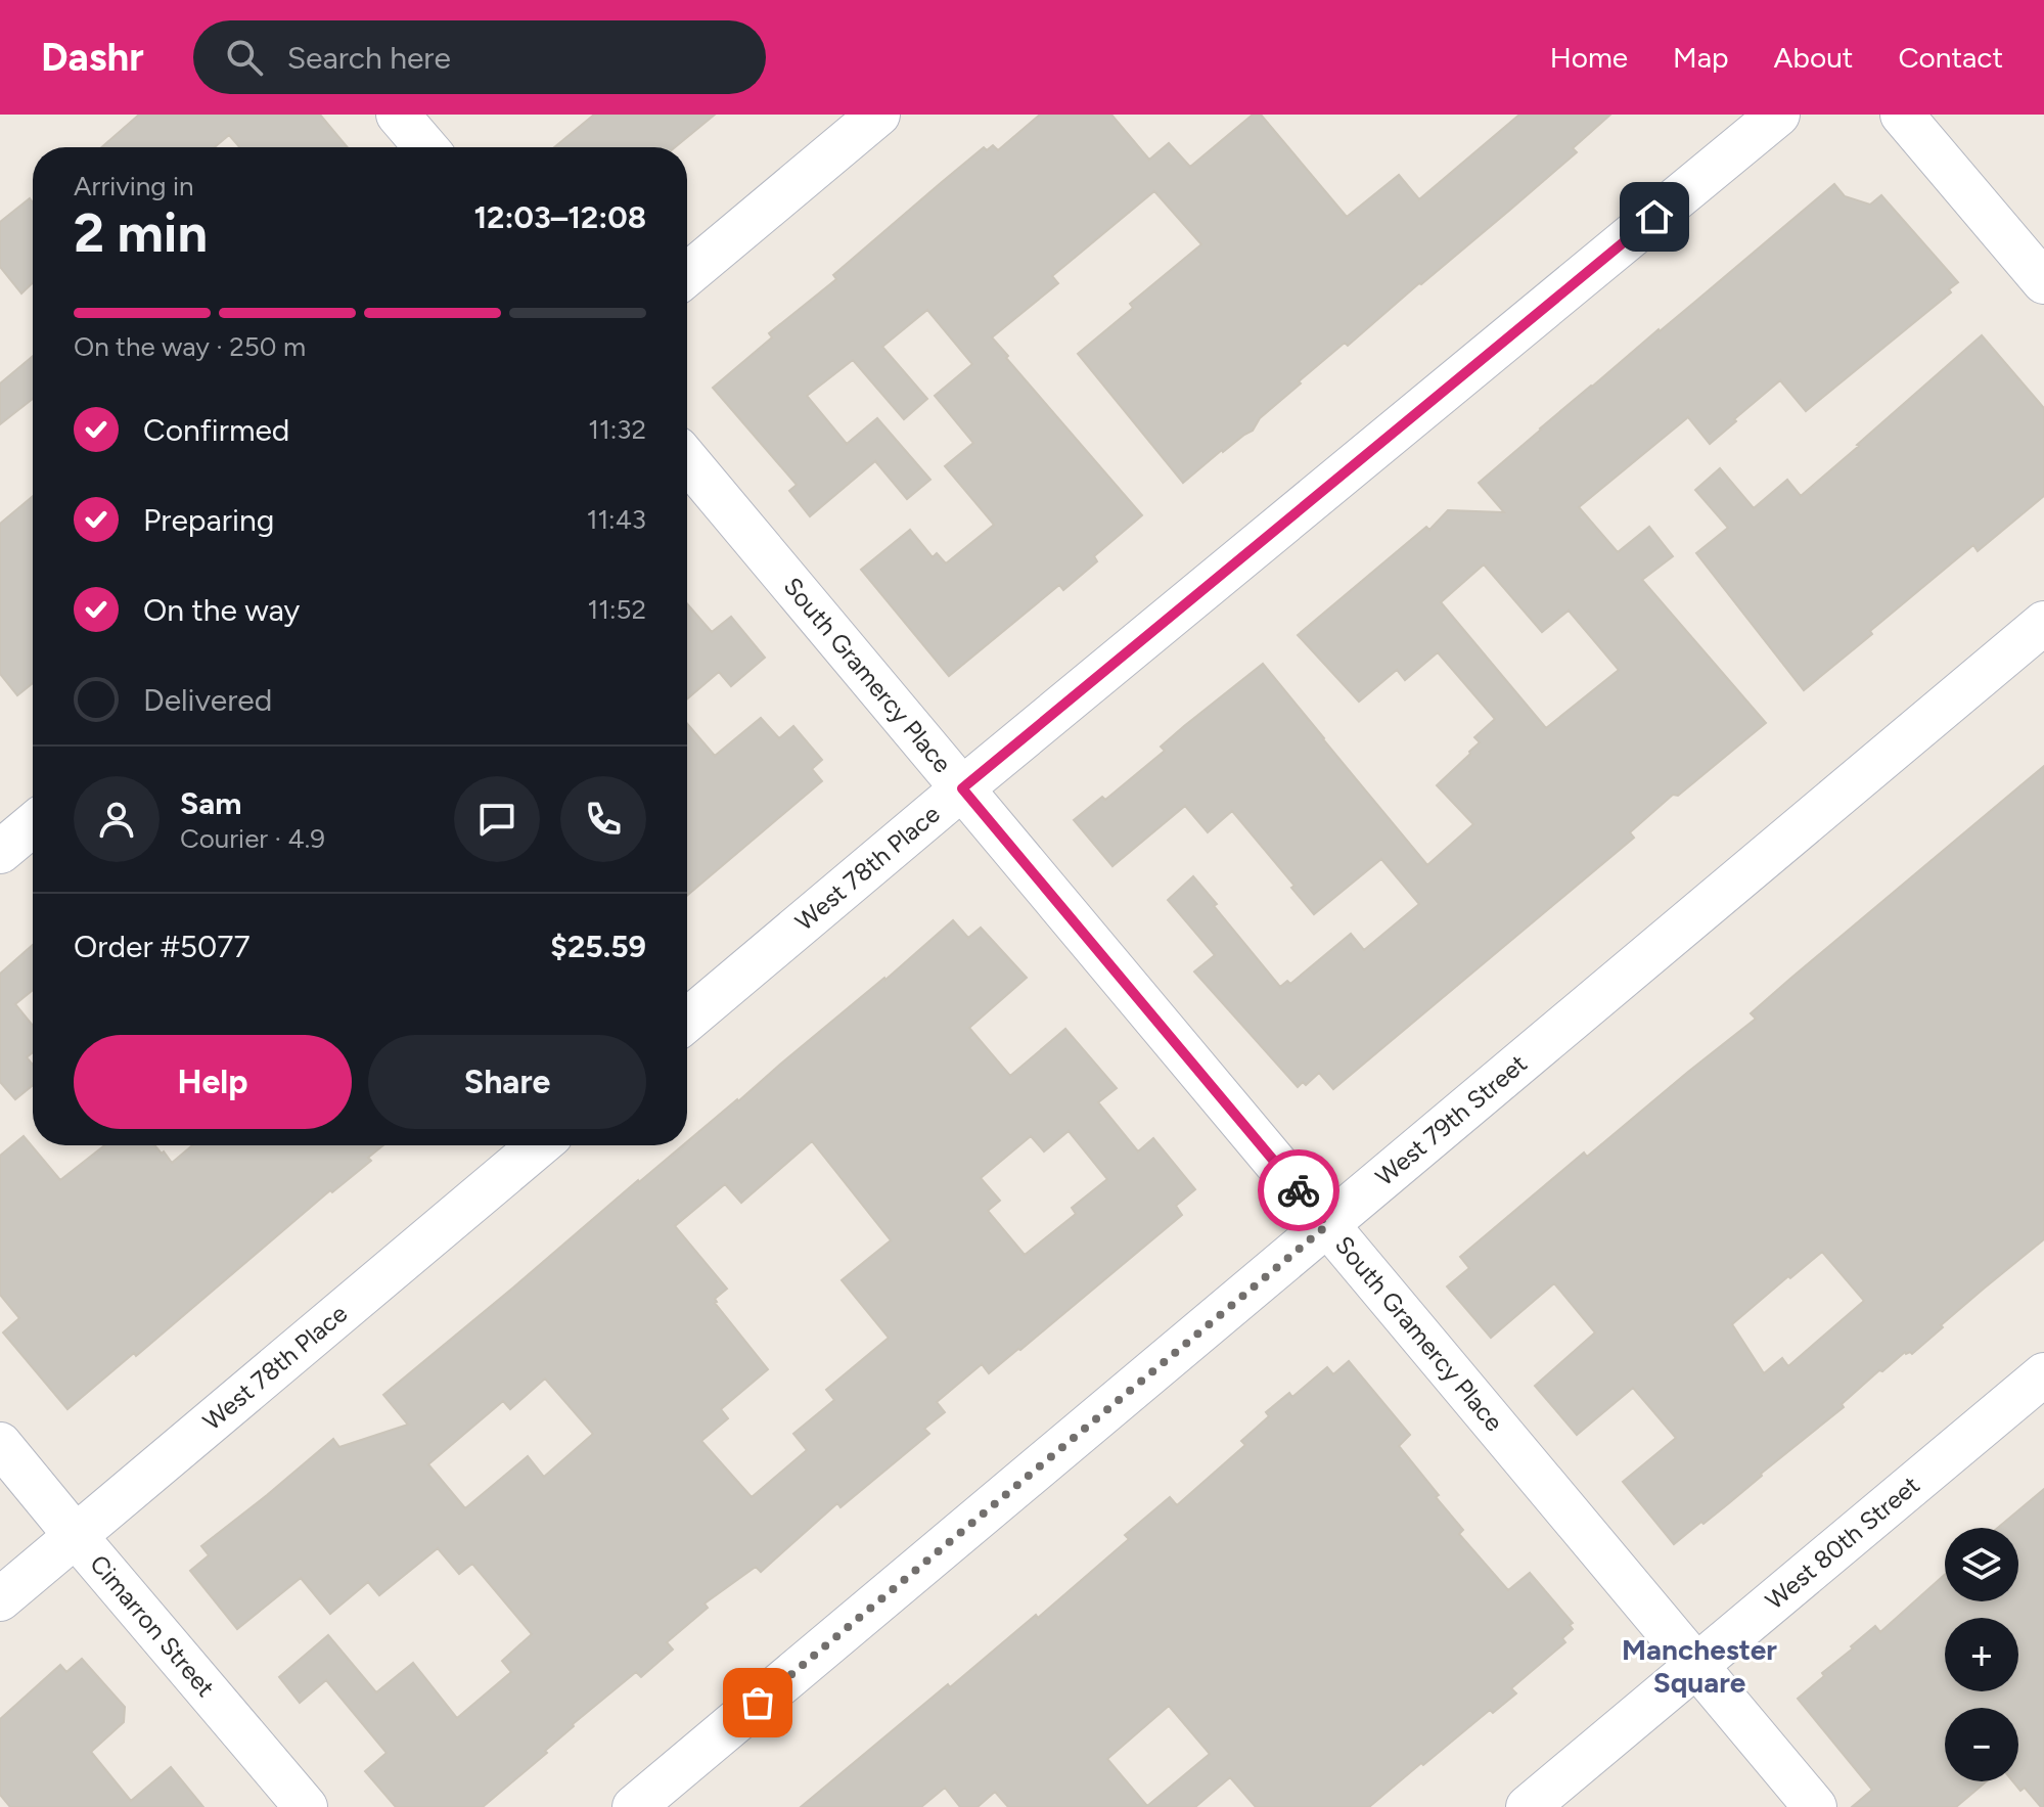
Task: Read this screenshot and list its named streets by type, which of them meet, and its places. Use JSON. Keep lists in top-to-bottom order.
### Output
{
  "streets": {
    "street": [
      "South Gramercy Place",
      "West 78th Place",
      "West 79th Street",
      "West 80th Street",
      "Cimarron Street"
    ]
  },
  "crossings": [
    ["South Gramercy Place", "West 78th Place"],
    ["South Gramercy Place", "West 79th Street"],
    ["South Gramercy Place", "West 80th Street"],
    ["West 78th Place", "Cimarron Street"]
  ],
  "districts": ["Manchester Square"],
  "page": {
    "header": "Dashr",
    "search": "Search here",
    "nav": [
      "Home",
      "Map",
      "About",
      "Contact"
    ],
    "heading": ["2 min", "Arriving in", "12:03–12:08"],
    "panel": [
      "Sam",
      "Courier · 4.9",
      "Order #5077",
      "$25.59"
    ],
    "bar": "On the way · 250 m",
    "list": [
      ["Confirmed", "11:32"],
      ["Preparing", "11:43"],
      ["On the way", "11:52"],
      "Delivered"
    ],
    "buttons": ["Help", "Share"],
    "map_buttons": ["+", "−"]
  }
}
